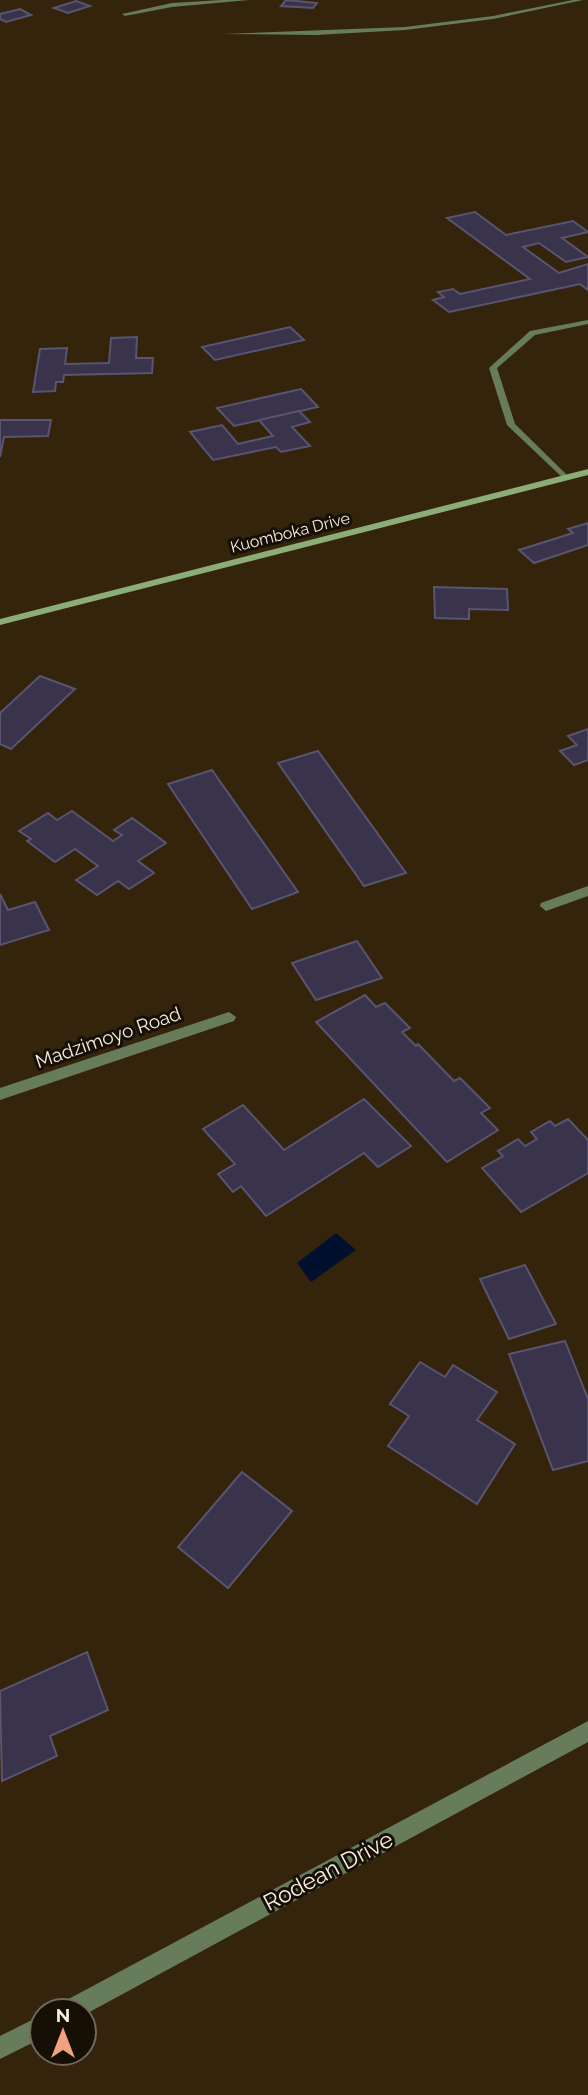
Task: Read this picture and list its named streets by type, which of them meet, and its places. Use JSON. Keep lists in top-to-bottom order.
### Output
{
  "streets": {
    "main road": ["Kuomboka Drive"],
    "street": ["Madzimoyo Road", "Rodean Drive"]
  },
  "north": "top"
}
